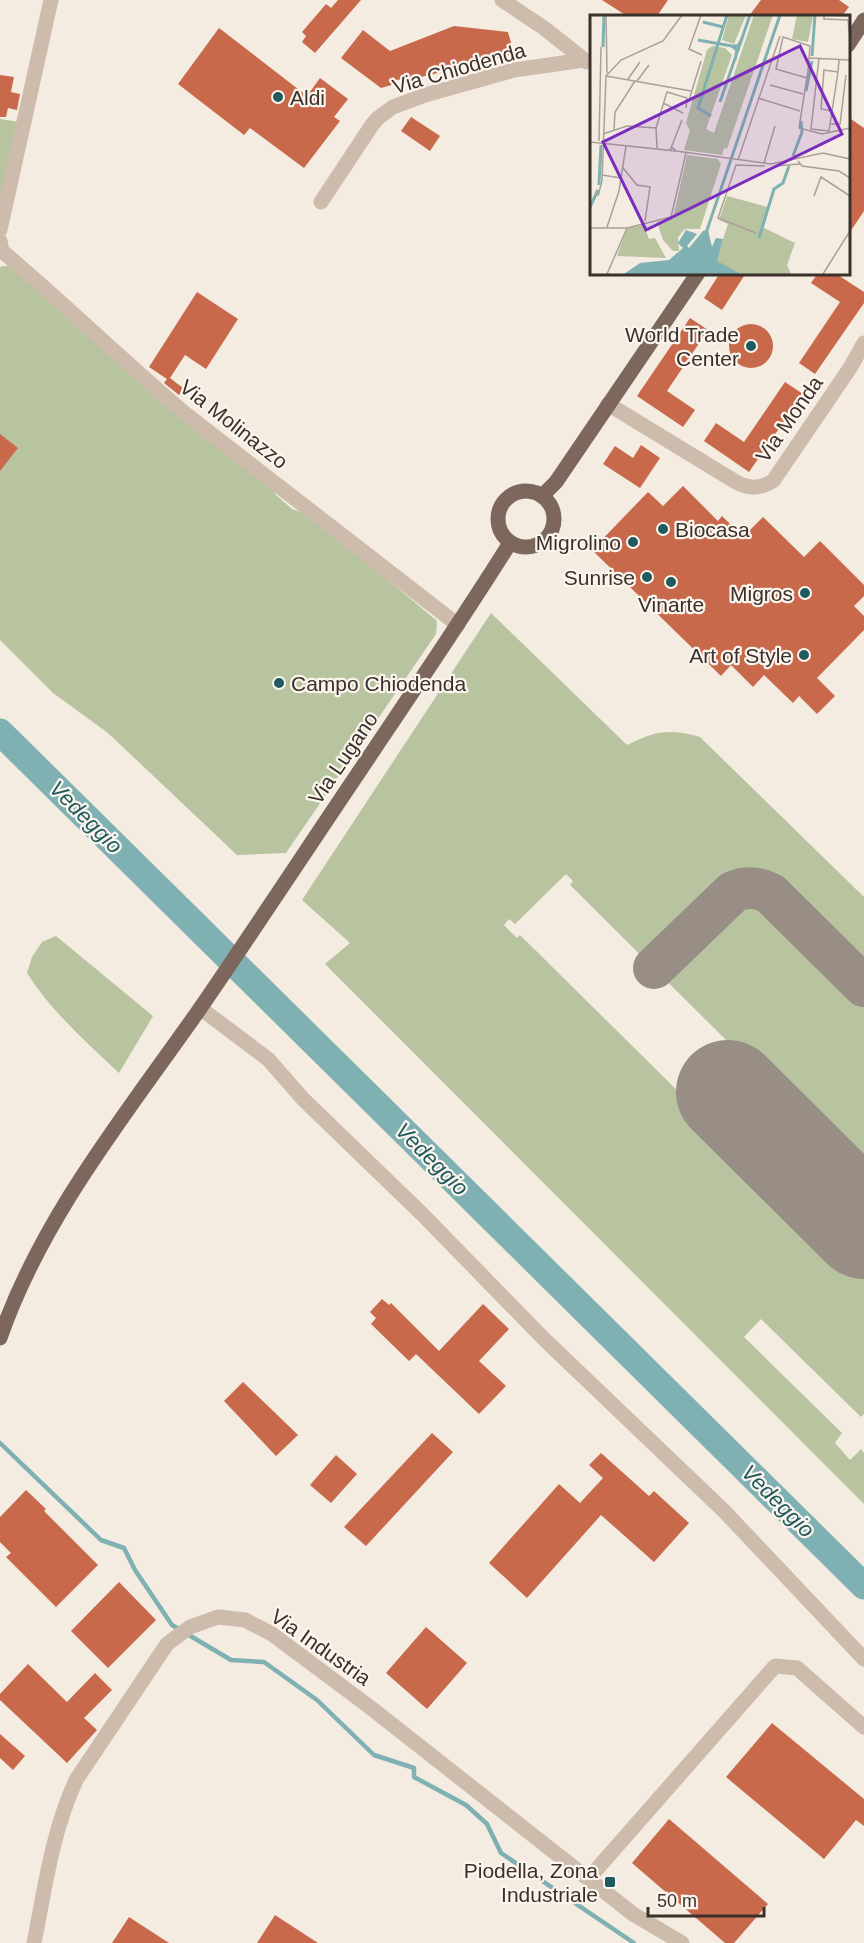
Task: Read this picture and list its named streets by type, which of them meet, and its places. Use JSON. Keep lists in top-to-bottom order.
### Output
{
  "streets": {
    "main road": ["Via Lugano"],
    "street": [
      "Via Chiodenda",
      "Via Monda",
      "Via Molinazzo",
      "Via Industria"
    ]
  },
  "crossings": [
    ["Via Molinazzo", "Via Lugano"]
  ],
  "water": ["Vedeggio"],
  "places": {
    "other": [
      "Aldi",
      "World Trade Center",
      "Biocasa",
      "Migrolino",
      "Sunrise",
      "Vinarte",
      "Migros",
      "Art of Style",
      "Campo Chiodenda"
    ],
    "transit": ["Piodella, Zona Industriale"]
  },
  "scale_bar": "50 m"
}
